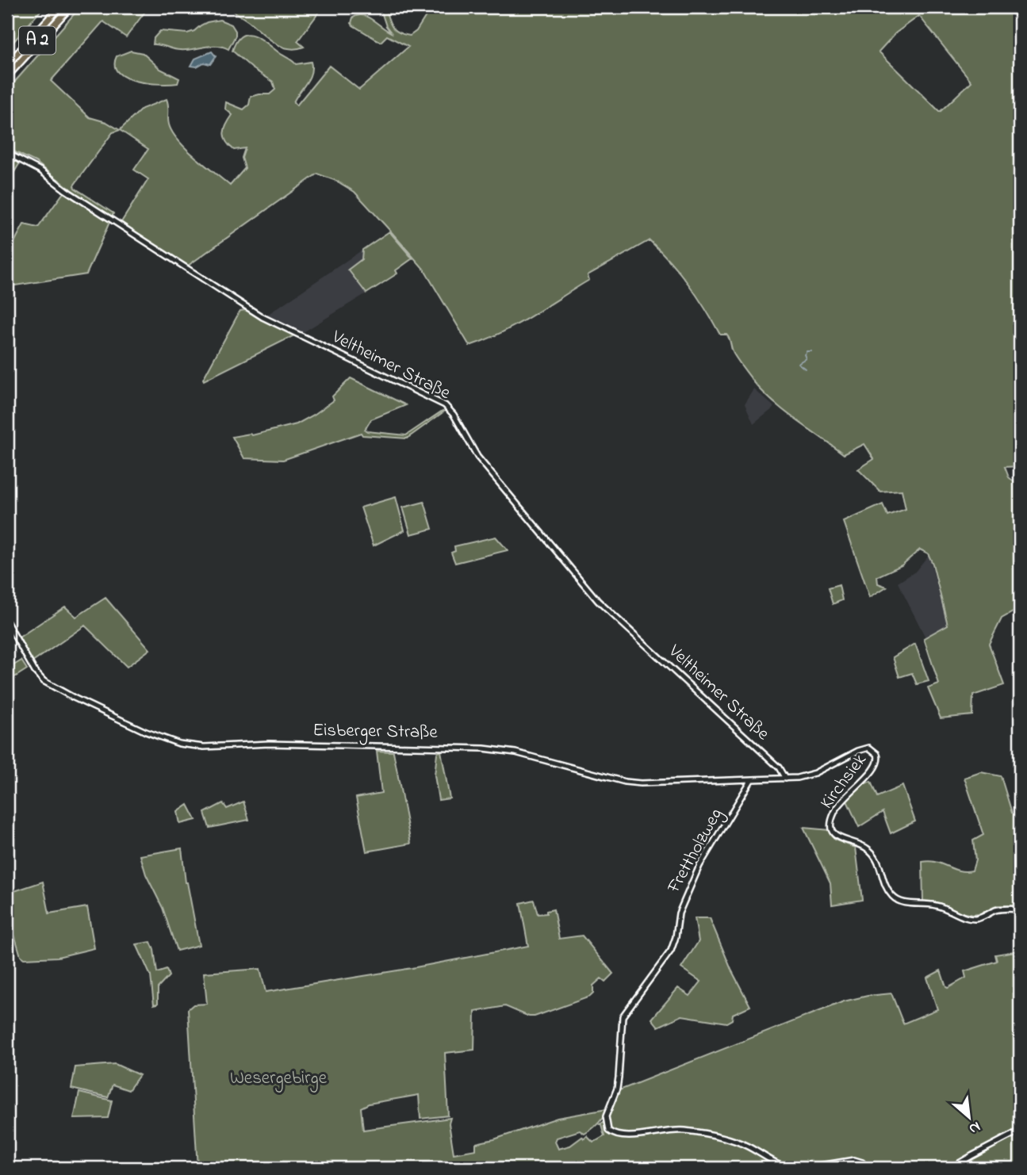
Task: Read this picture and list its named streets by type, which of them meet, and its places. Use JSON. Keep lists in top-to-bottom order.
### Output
{
  "streets": {
    "highway": ["A 2"],
    "main road": [
      "Veltheimer Straße",
      "Eisberger Straße",
      "Kirchsiek",
      "Frettholzweg"
    ]
  },
  "crossings": [
    ["Veltheimer Straße", "Eisberger Straße"],
    ["Veltheimer Straße", "Kirchsiek"],
    ["Eisberger Straße", "Kirchsiek"],
    ["Eisberger Straße", "Frettholzweg"]
  ],
  "parks": ["Wesergebirge"],
  "north": "bottom right"
}
